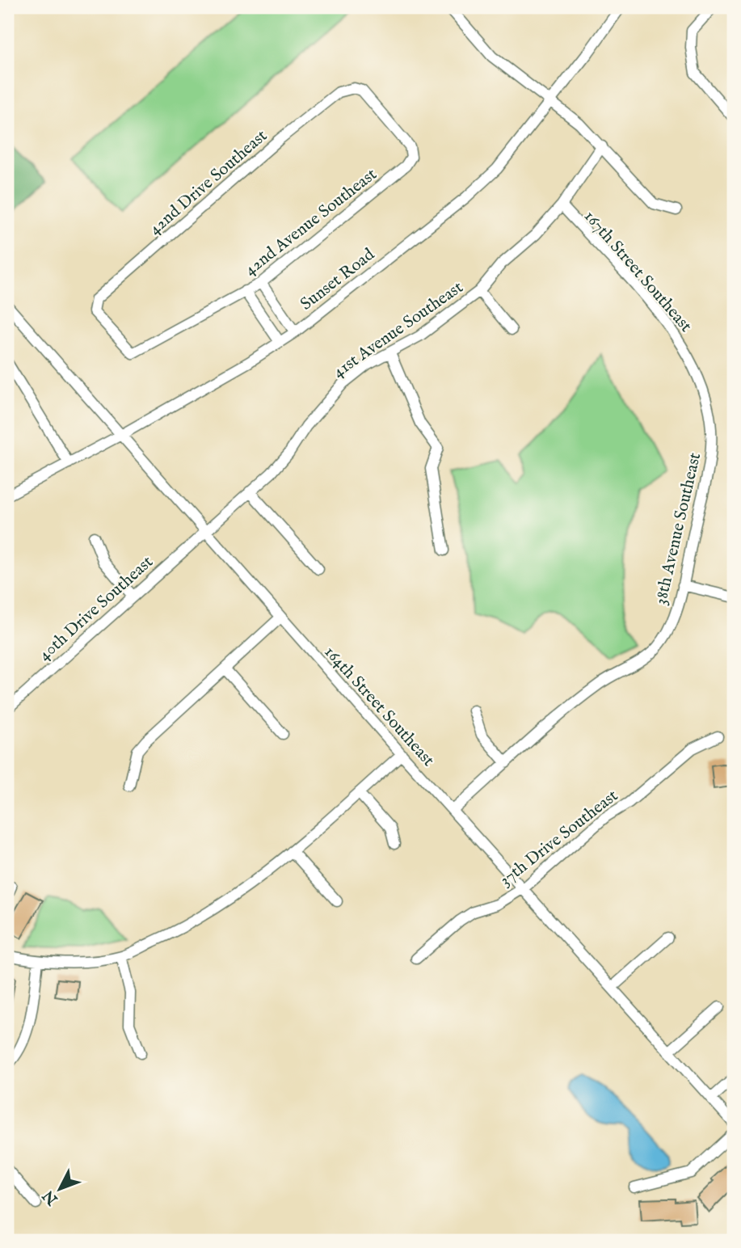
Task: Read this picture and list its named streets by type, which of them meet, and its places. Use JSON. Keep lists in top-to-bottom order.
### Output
{
  "streets": {
    "street": [
      "42nd Drive Southeast",
      "42nd Avenue Southeast",
      "167th Street Southeast",
      "Sunset Road",
      "41st Avenue Southeast",
      "38th Avenue Southeast",
      "40th Drive Southeast",
      "164th Street Southeast",
      "37th Drive Southeast"
    ]
  },
  "crossings": [
    ["42nd Drive Southeast", "42nd Avenue Southeast"],
    ["167th Street Southeast", "41st Avenue Southeast"],
    ["167th Street Southeast", "38th Avenue Southeast"],
    ["Sunset Road", "164th Street Southeast"],
    ["41st Avenue Southeast", "40th Drive Southeast"],
    ["41st Avenue Southeast", "164th Street Southeast"],
    ["38th Avenue Southeast", "164th Street Southeast"],
    ["40th Drive Southeast", "164th Street Southeast"],
    ["164th Street Southeast", "37th Drive Southeast"]
  ],
  "north": "bottom left"
}
